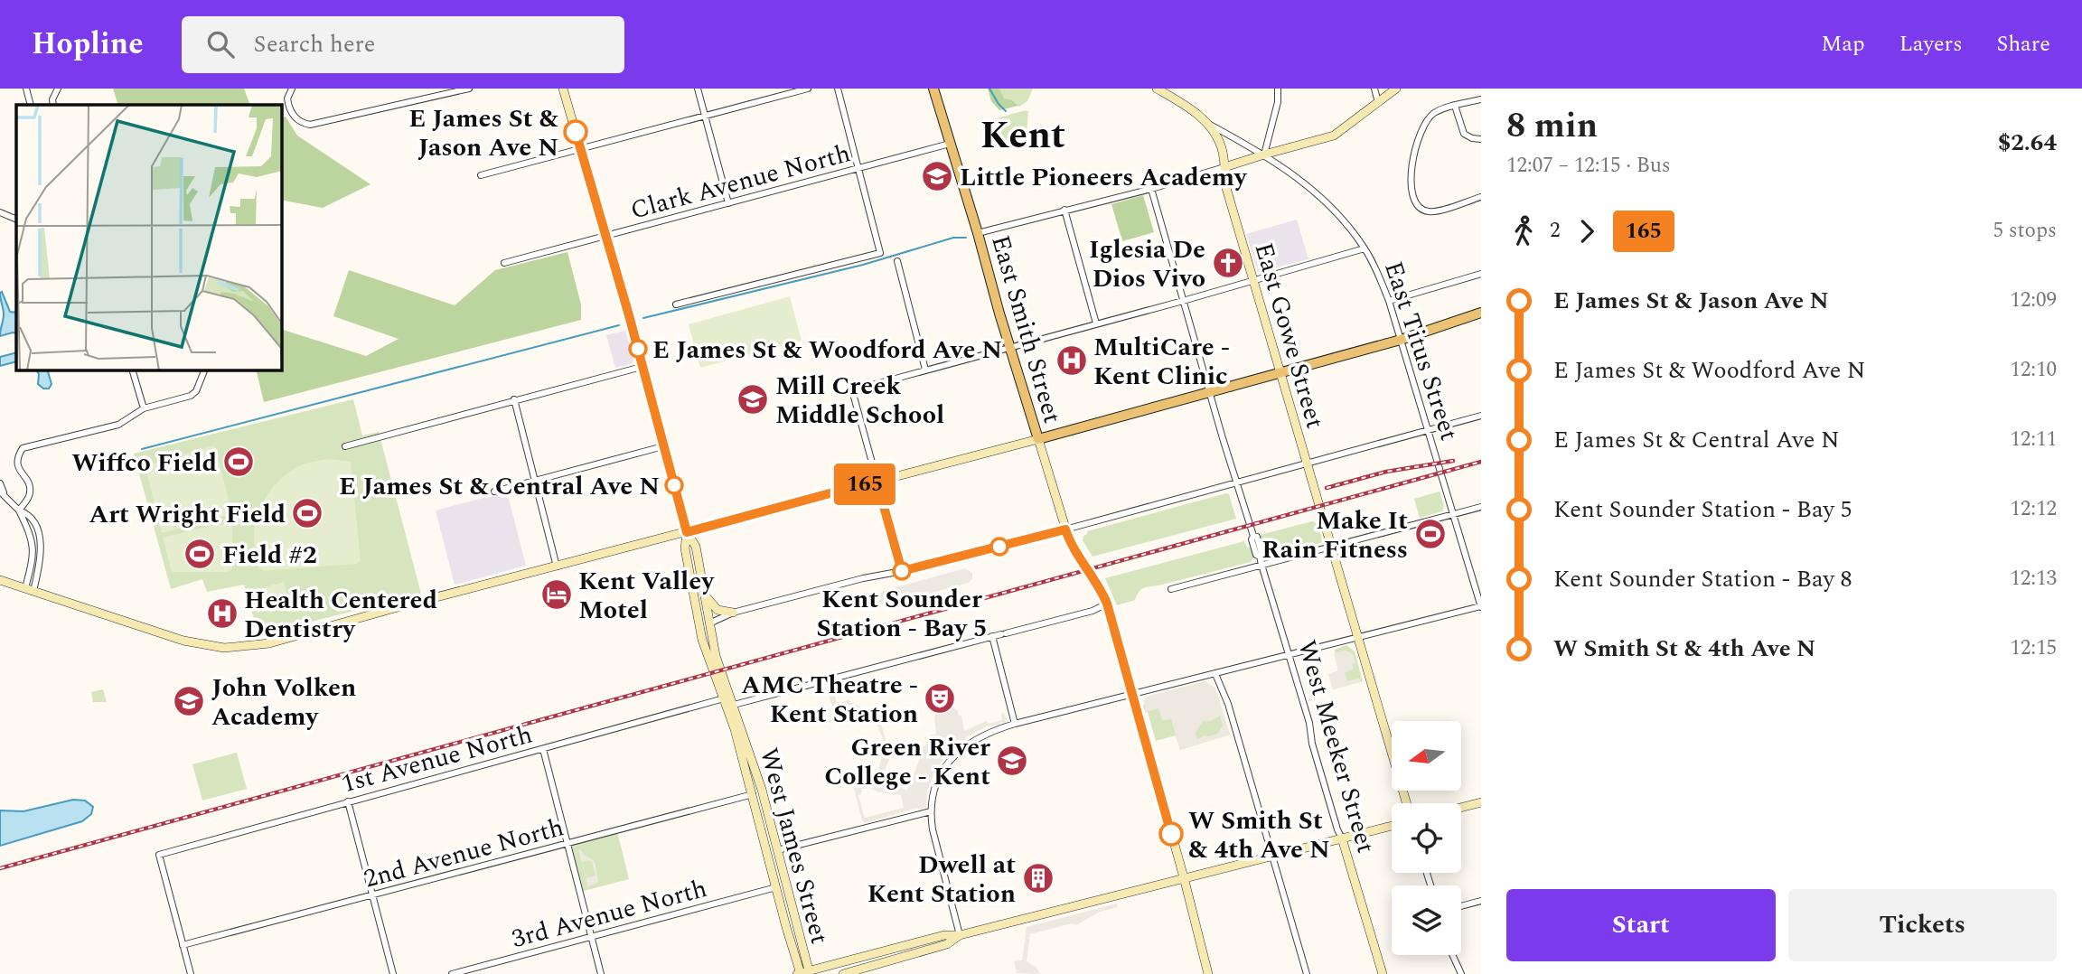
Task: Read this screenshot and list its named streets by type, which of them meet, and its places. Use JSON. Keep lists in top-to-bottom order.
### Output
{
  "streets": {
    "main road": [
      "East Smith Street",
      "East Gowe Street",
      "East Titus Street",
      "West Meeker Street",
      "West James Street"
    ],
    "street": [
      "Clark Avenue North",
      "1st Avenue North",
      "2nd Avenue North",
      "3rd Avenue North"
    ]
  },
  "crossings": [
    ["Clark Avenue North", "East Smith Street"],
    ["East Gowe Street", "East Titus Street"],
    ["1st Avenue North", "West James Street"],
    ["1st Avenue North", "2nd Avenue North"],
    ["West James Street", "2nd Avenue North"],
    ["West James Street", "3rd Avenue North"]
  ],
  "districts": ["Kent"],
  "places": {
    "other": [
      "E James St & Jason Ave N",
      "E James St & Woodford Ave N",
      "E James St & Central Ave N",
      "Kent Sounder Station - Bay 5",
      "W Smith St & 4th Ave N"
    ],
    "school or university": [
      "Little Pioneers Academy",
      "Mill Creek Middle School",
      "John Volken Academy",
      "Green River College - Kent"
    ],
    "church": ["Iglesia De Dios Vivo"],
    "hospital": ["MultiCare - Kent Clinic", "Health Centered Dentistry"],
    "sports": [
      "Wiffco Field",
      "Art Wright Field",
      "Make It Rain Fitness",
      "Field #2"
    ],
    "hotel": ["Kent Valley Motel"],
    "theatre": ["AMC Theatre - Kent Station"],
    "building": ["Dwell at Kent Station"]
  },
  "lines": ["bus line 165"],
  "north": "left",
  "page": {
    "header": "Hopline",
    "search": "Search here",
    "nav": ["Map", "Layers", "Share"],
    "on_map": "165",
    "heading": ["8 min", "12:07 – 12:15 · Bus", "$2.64"],
    "legs": ["2", "165", "5 stops"],
    "list": [
      {
        "name": "E James St & Jason Ave N",
        "value": "12:09"
      },
      {
        "name": "E James St & Woodford Ave N",
        "value": "12:10"
      },
      {
        "name": "E James St & Central Ave N",
        "value": "12:11"
      },
      {
        "name": "Kent Sounder Station - Bay 5",
        "value": "12:12"
      },
      {
        "name": "Kent Sounder Station - Bay 8",
        "value": "12:13"
      },
      {
        "name": "W Smith St & 4th Ave N",
        "value": "12:15"
      }
    ],
    "buttons": ["Start", "Tickets"]
  }
}
